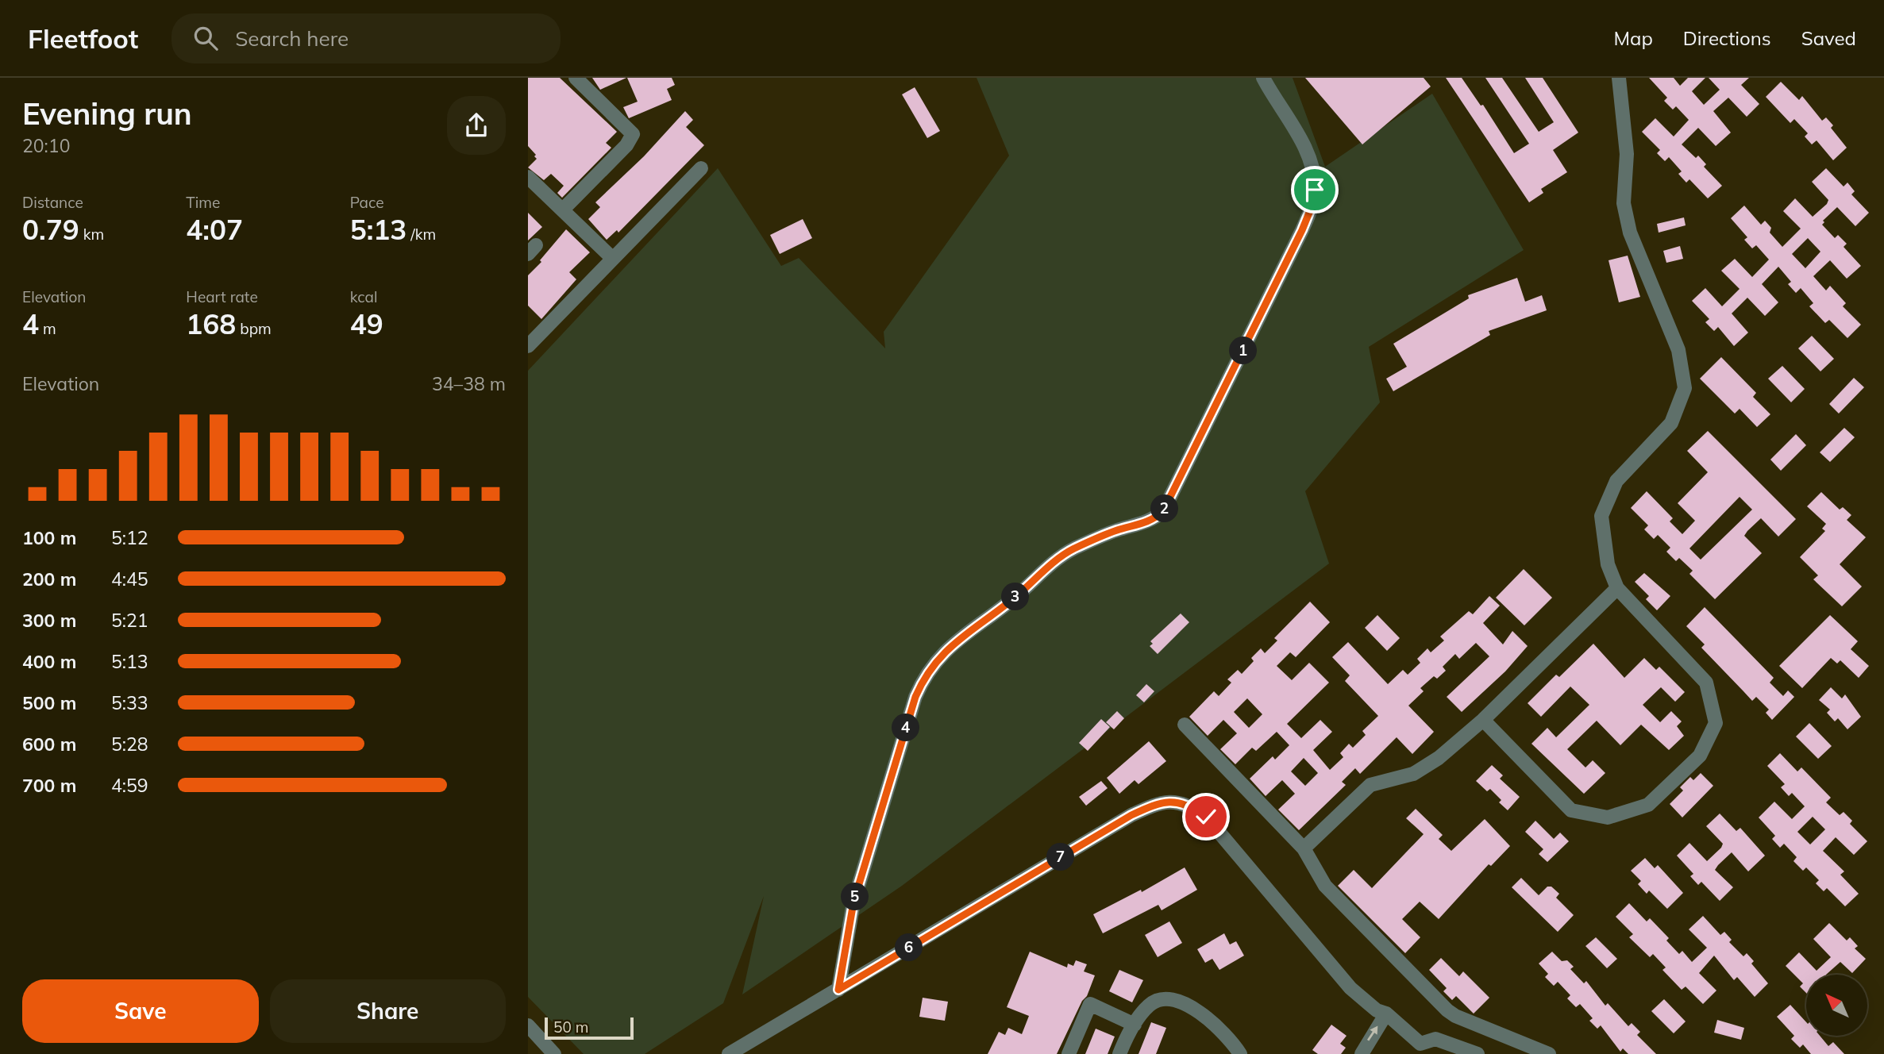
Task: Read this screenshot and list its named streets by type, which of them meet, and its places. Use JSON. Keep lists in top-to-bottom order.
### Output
{
  "scale_bar": "50 m",
  "north": "top left",
  "page": {
    "header": "Fleetfoot",
    "search": "Search here",
    "nav": ["Map", "Directions", "Saved"],
    "heading": ["Evening run", "20:10"],
    "stats": [
      ["Distance", "0.79 km"],
      ["Time", "4:07"],
      ["Pace", "5:13 /km"],
      ["Elevation", "4 m"],
      ["Heart rate", "168 bpm"],
      ["kcal", "49"]
    ],
    "pins": [
      "1",
      "2",
      "3",
      "4",
      "7",
      "5",
      "6"
    ],
    "chart": ["Elevation", "34–38 m"],
    "list": [
      {
        "name": "100 m",
        "note": "5:12"
      },
      {
        "name": "200 m",
        "note": "4:45"
      },
      {
        "name": "300 m",
        "note": "5:21"
      },
      {
        "name": "400 m",
        "note": "5:13"
      },
      {
        "name": "500 m",
        "note": "5:33"
      },
      {
        "name": "600 m",
        "note": "5:28"
      },
      {
        "name": "700 m",
        "note": "4:59"
      }
    ],
    "buttons": ["Save", "Share"],
    "scale": "50 m"
  }
}
